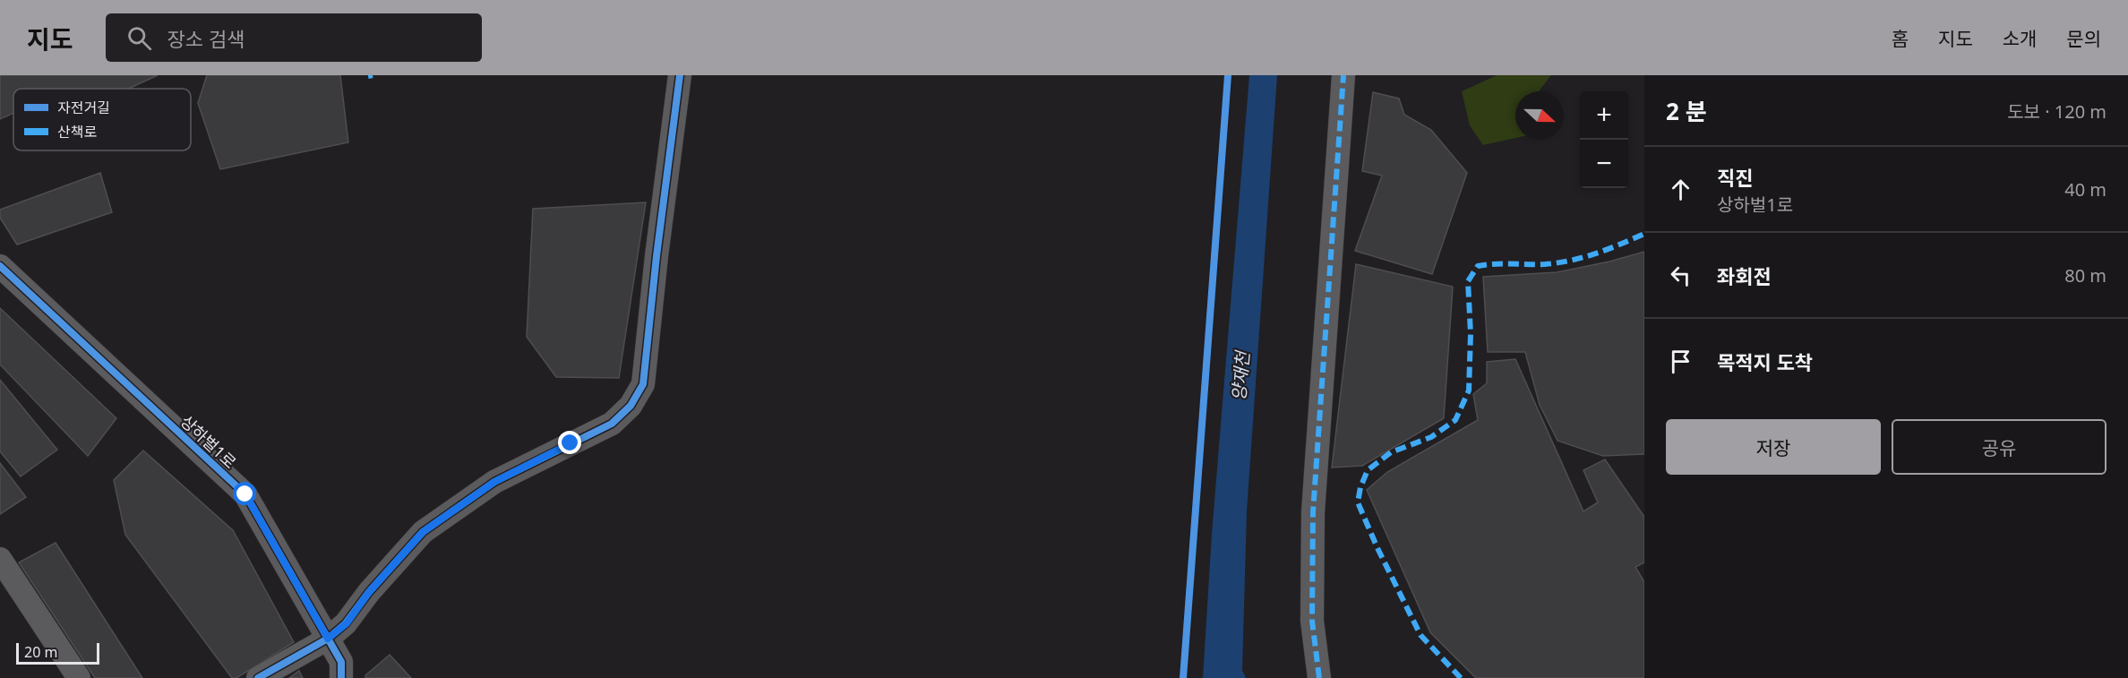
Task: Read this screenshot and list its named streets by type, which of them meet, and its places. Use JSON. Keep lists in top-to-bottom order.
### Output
{
  "streets": {
    "street": ["상하벌1로"]
  },
  "water": ["양재천"],
  "legend": ["자전거길", "산책로"],
  "scale_bar": "20 m",
  "north": "right",
  "page": {
    "header": "지도",
    "search": "장소 검색",
    "nav": [
      "홈",
      "지도",
      "소개",
      "문의"
    ],
    "heading": ["2 분", "도보 · 120 m"],
    "map_buttons": ["+", "−"],
    "list": [
      ["직진", "상하벌1로", "40 m"],
      ["좌회전", "80 m"],
      "목적지 도착"
    ],
    "buttons": ["저장", "공유"],
    "scale": "20 m"
  }
}
